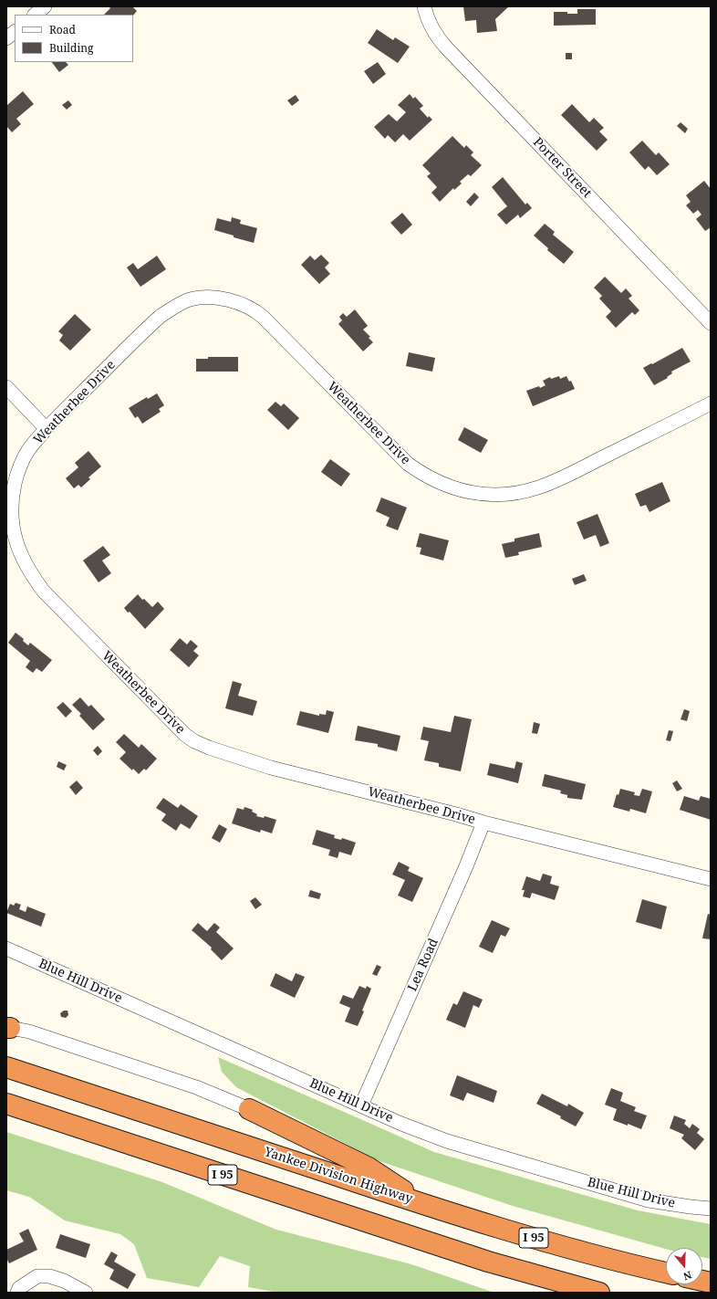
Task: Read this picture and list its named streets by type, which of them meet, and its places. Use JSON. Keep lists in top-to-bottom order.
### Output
{
  "streets": {
    "highway": ["I 95", "Yankee Division Highway"],
    "street": [
      "Porter Street",
      "Weatherbee Drive",
      "Lea Road",
      "Blue Hill Drive"
    ]
  },
  "crossings": [
    ["Weatherbee Drive", "Lea Road"],
    ["Lea Road", "Blue Hill Drive"]
  ],
  "legend": ["Road", "Building"],
  "north": "bottom"
}
